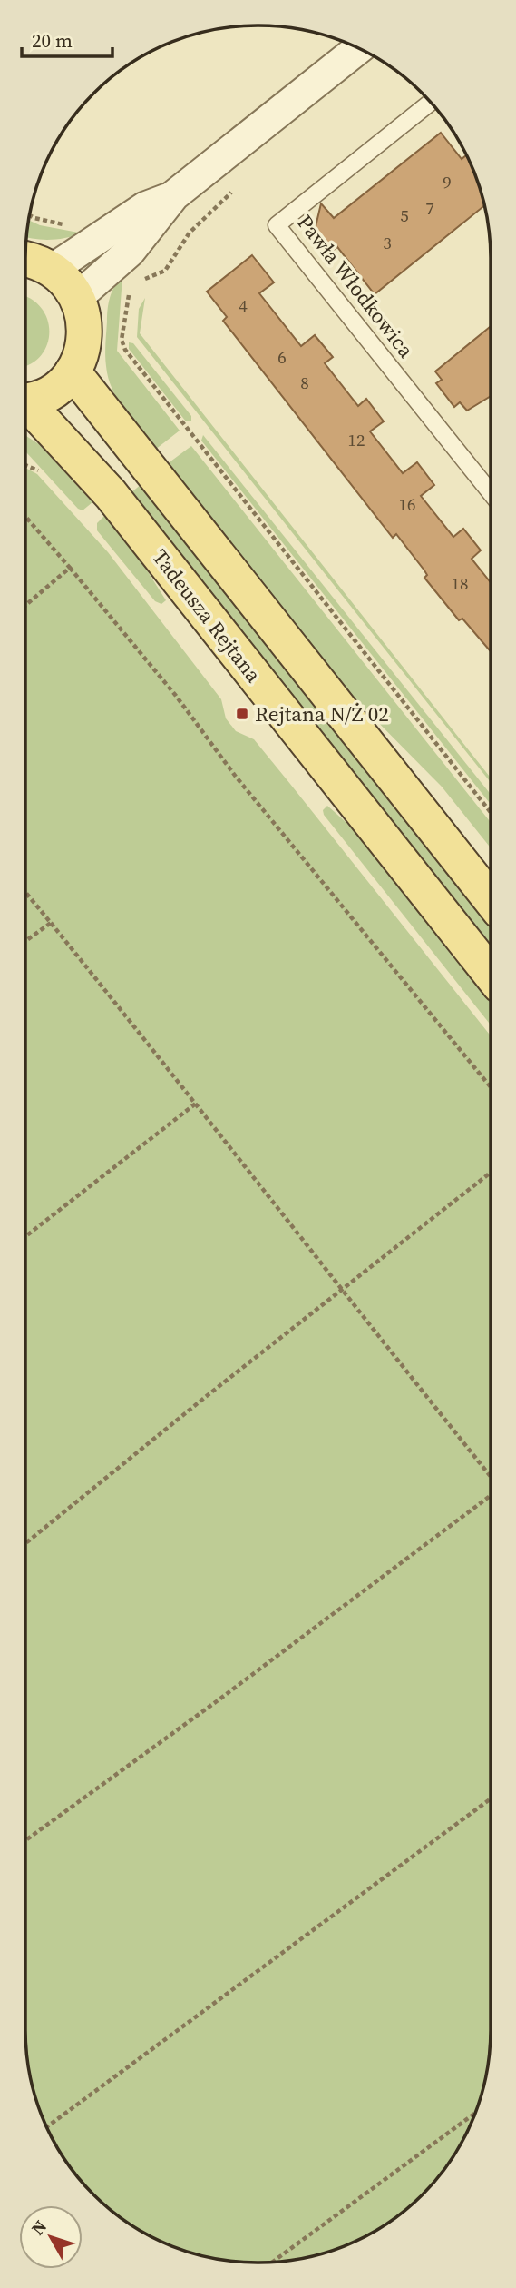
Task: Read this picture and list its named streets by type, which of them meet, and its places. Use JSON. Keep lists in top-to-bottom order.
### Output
{
  "streets": {
    "main road": ["Tadeusza Rejtana"],
    "lane": ["Pawła Włodkowica"]
  },
  "places": {
    "transit": ["Rejtana N/Ż 02"]
  },
  "house_numbers": [
    "9",
    "7",
    "5",
    "3",
    "4",
    "6",
    "8",
    "12",
    "16",
    "18"
  ],
  "scale_bar": "20 m",
  "north": "top left"
}
